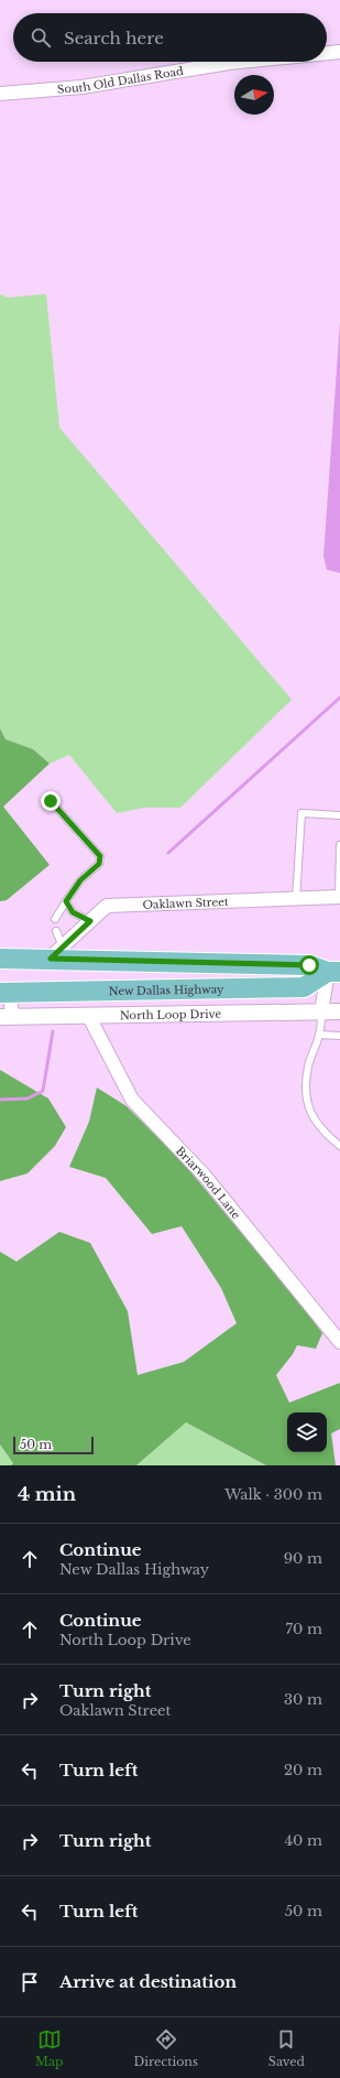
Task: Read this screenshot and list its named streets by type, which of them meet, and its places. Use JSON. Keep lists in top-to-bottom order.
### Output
{
  "streets": {
    "main road": ["New Dallas Highway"],
    "street": [
      "South Old Dallas Road",
      "Oaklawn Street",
      "North Loop Drive",
      "Briarwood Lane"
    ]
  },
  "crossings": [
    ["North Loop Drive", "Briarwood Lane"]
  ],
  "scale_bar": "50 m",
  "north": "right",
  "page": {
    "search": "Search here",
    "scale": "50 m",
    "heading": ["4 min", "Walk · 300 m"],
    "list": [
      ["Continue", "New Dallas Highway", "90 m"],
      ["Continue", "North Loop Drive", "70 m"],
      ["Turn right", "Oaklawn Street", "30 m"],
      ["Turn left", "20 m"],
      ["Turn right", "40 m"],
      ["Turn left", "50 m"],
      "Arrive at destination"
    ],
    "nav": ["Map", "Directions", "Saved"]
  }
}
